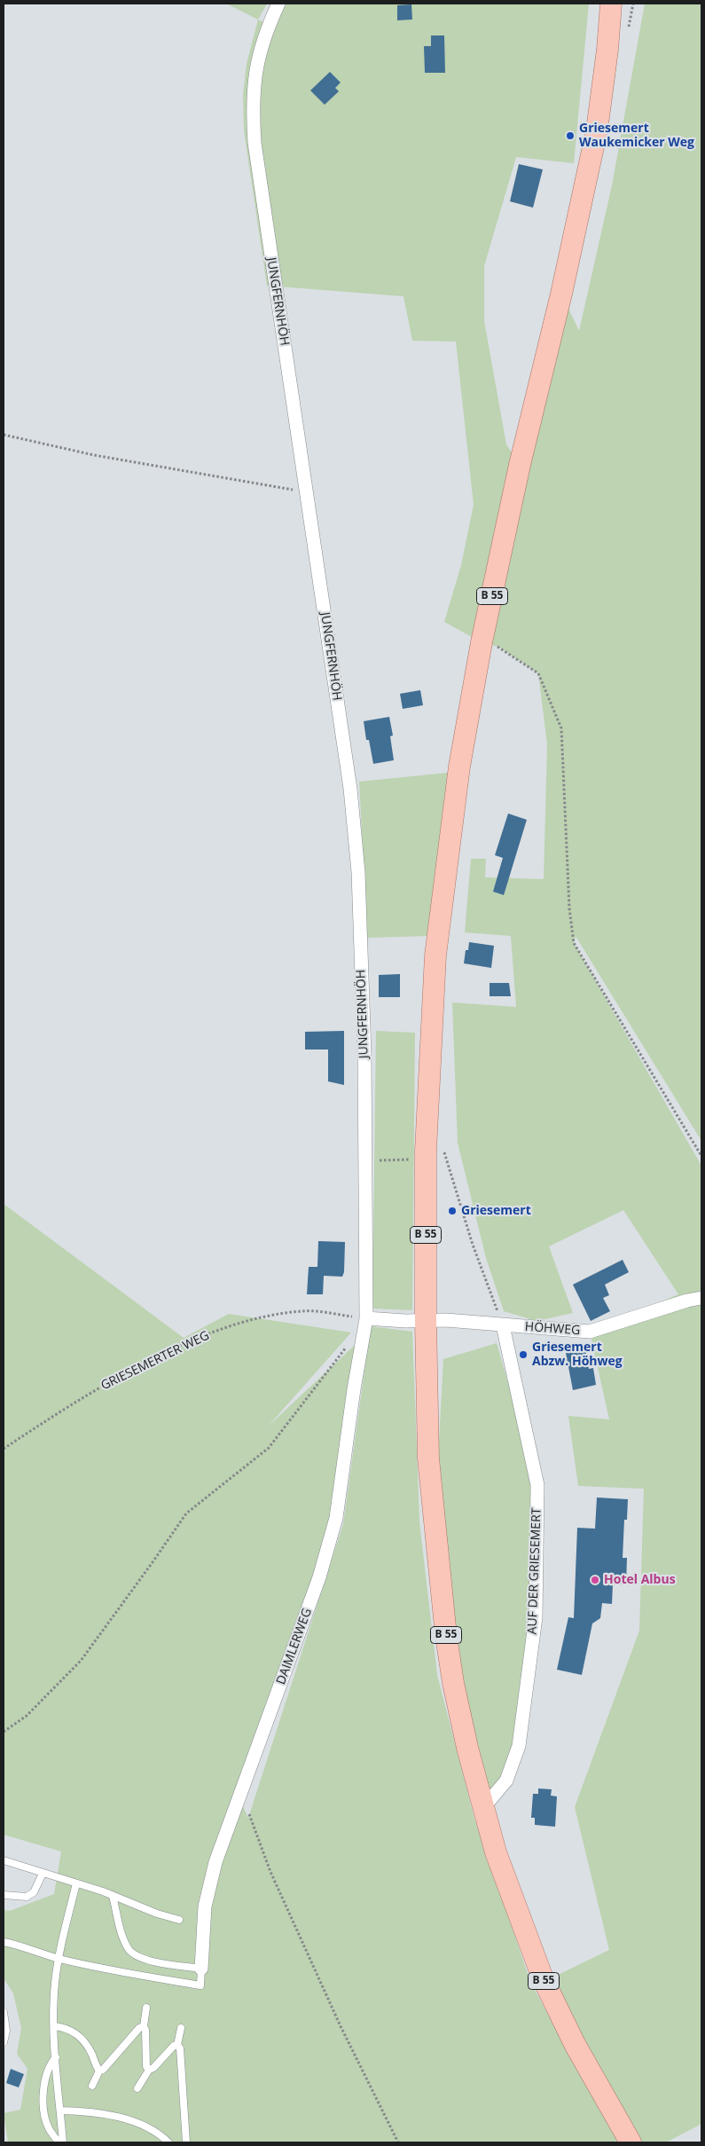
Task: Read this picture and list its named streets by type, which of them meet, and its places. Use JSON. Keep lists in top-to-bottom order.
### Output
{
  "streets": {
    "main road": ["B 55"],
    "street": [
      "JUNGFERNHÖH",
      "HÖHWEG",
      "AUF DER GRIESEMERT",
      "DAIMLERWEG"
    ],
    "path": ["GRIESEMERTER WEG"]
  },
  "crossings": [
    ["JUNGFERNHÖH", "GRIESEMERTER WEG"],
    ["JUNGFERNHÖH", "DAIMLERWEG"],
    ["B 55", "HÖHWEG"],
    ["B 55", "AUF DER GRIESEMERT"],
    ["HÖHWEG", "AUF DER GRIESEMERT"],
    ["GRIESEMERTER WEG", "DAIMLERWEG"]
  ],
  "places": [
    "Griesemert Waukemicker Weg",
    "Griesemert",
    "Griesemert Abzw. Höhweg",
    "Hotel Albus"
  ]
}
